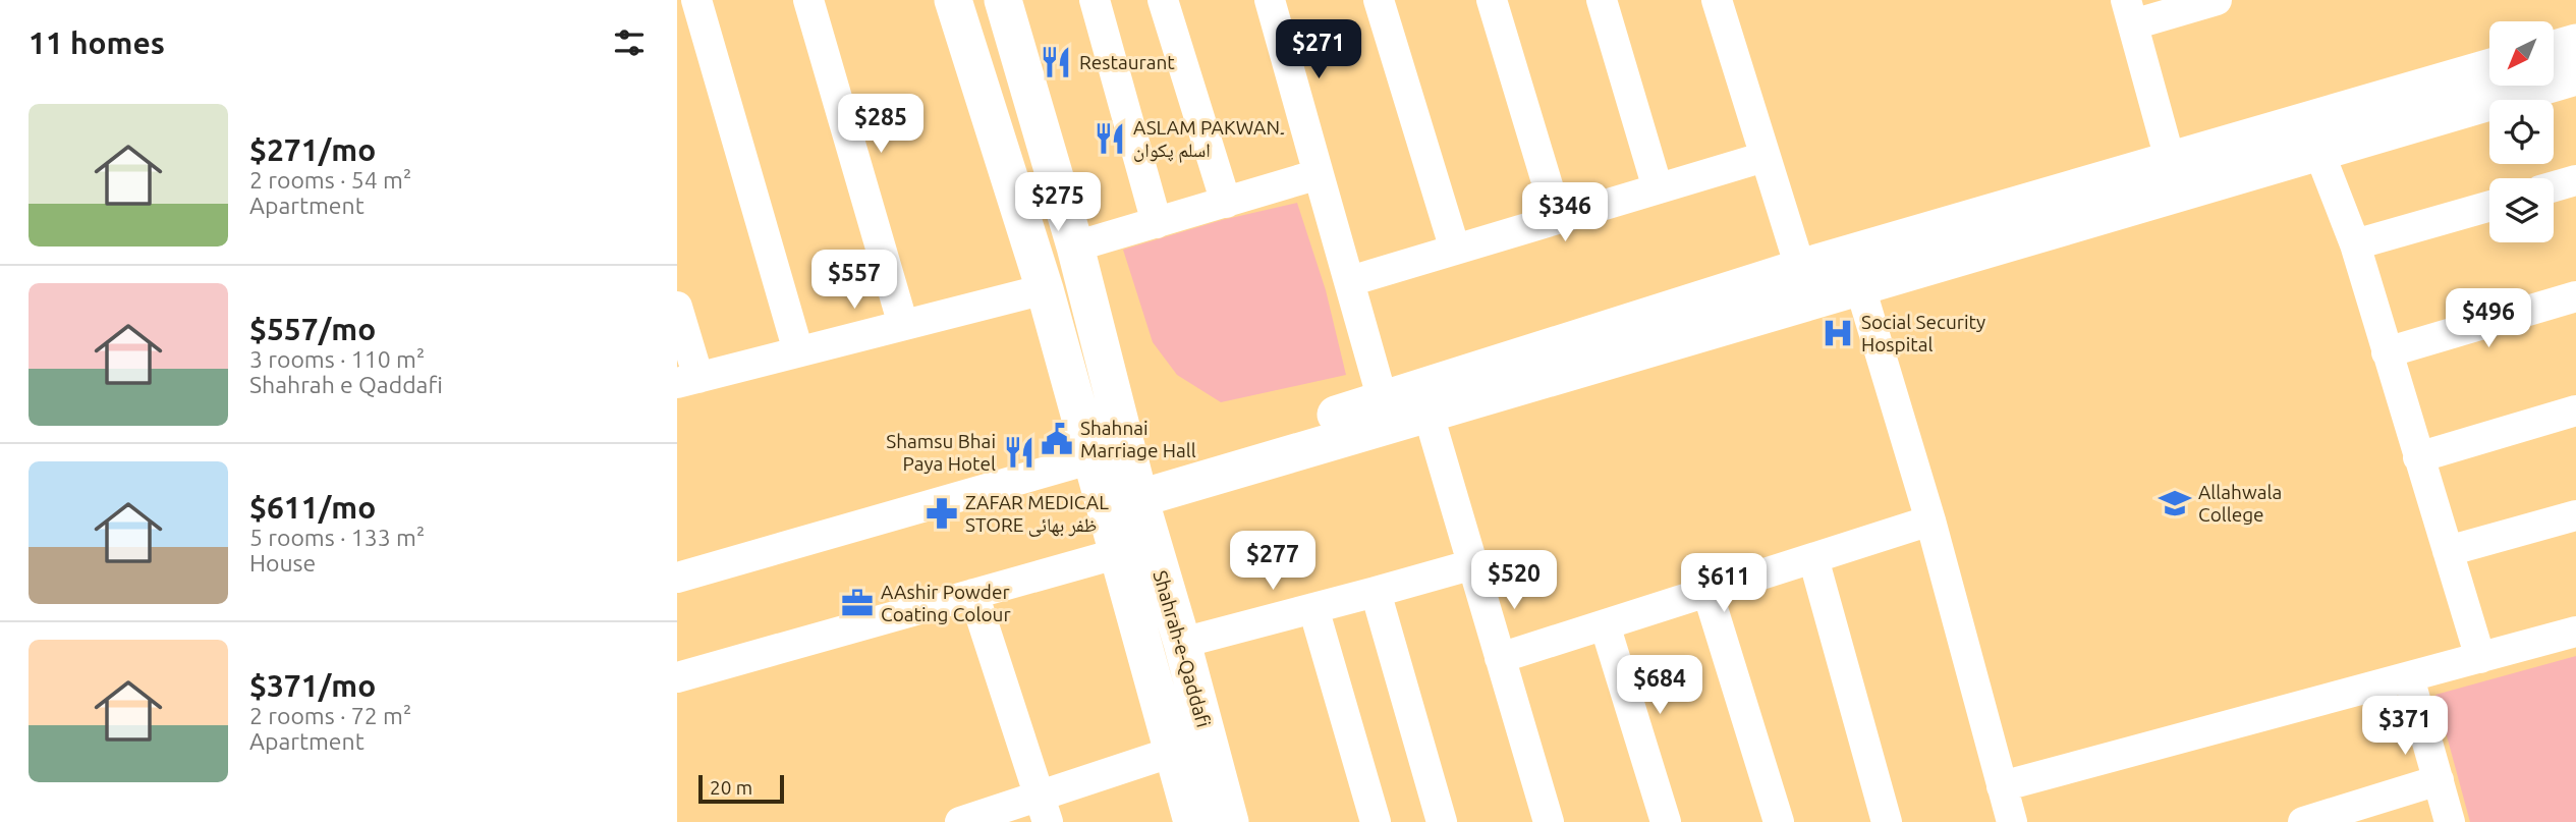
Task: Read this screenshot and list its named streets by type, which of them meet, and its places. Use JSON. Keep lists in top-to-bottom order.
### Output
{
  "streets": {
    "main road": ["Shahrah-e-Qaddafi"]
  },
  "places": {
    "restaurant": ["Restaurant", "ASLAM PAKWAN۔ اسلم پکوان", "Shamsu Bhai Paya Hotel"],
    "hospital": ["Social Security Hospital"],
    "public building": ["Shahnai Marriage Hall"],
    "school or university": ["Allahwala College"],
    "pharmacy": ["ZAFAR MEDICAL STORE ظفر بھائی"],
    "office": ["AAshir Powder Coating Colour"]
  },
  "scale_bar": "20 m",
  "north": "bottom left",
  "page": {
    "heading": "11 homes",
    "price": [
      "$271",
      "$285",
      "$275",
      "$346",
      "$557",
      "$496",
      "$277",
      "$520",
      "$611",
      "$684",
      "$371"
    ],
    "list": [
      {
        "name": "$271/mo",
        "note": "2 rooms · 54 m² · Apartment"
      },
      {
        "name": "$557/mo",
        "note": "3 rooms · 110 m² · Shahrah e Qaddafi"
      },
      {
        "name": "$611/mo",
        "note": "5 rooms · 133 m² · House"
      },
      {
        "name": "$371/mo",
        "note": "2 rooms · 72 m² · Apartment"
      }
    ],
    "scale": "20 m"
  }
}
